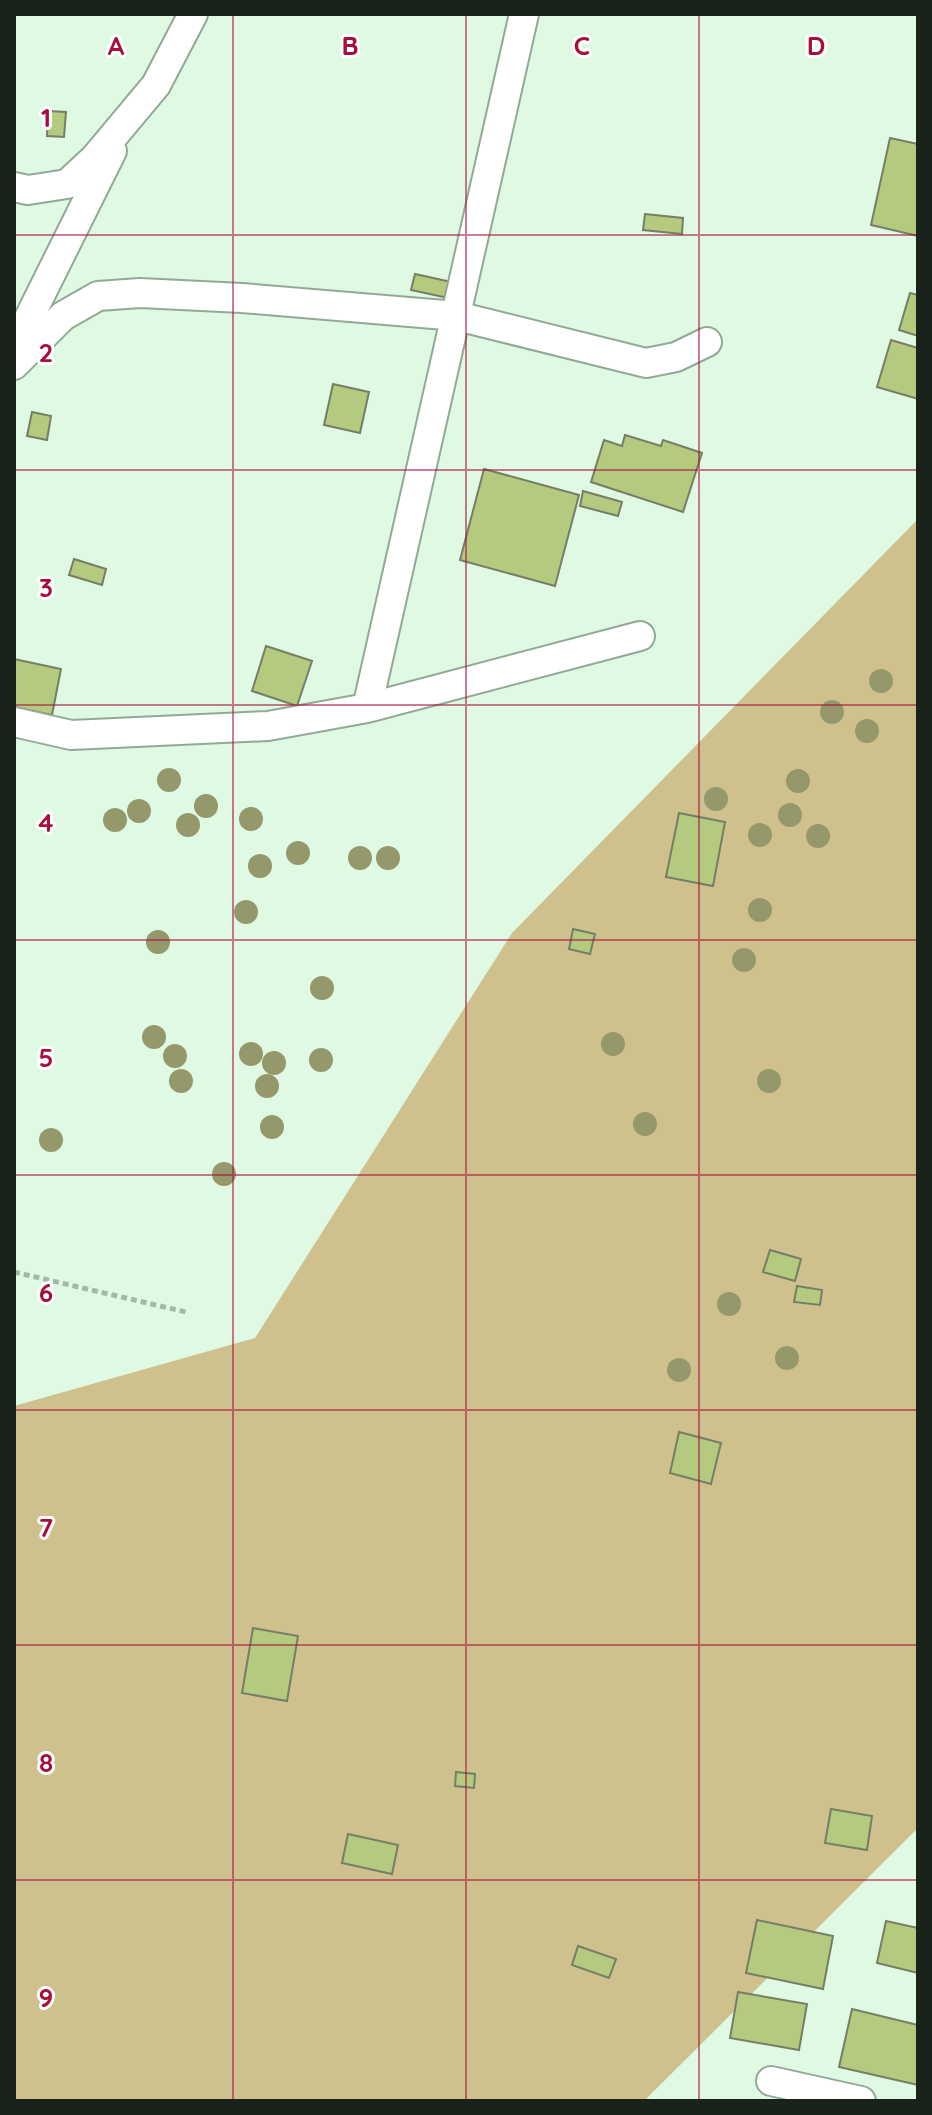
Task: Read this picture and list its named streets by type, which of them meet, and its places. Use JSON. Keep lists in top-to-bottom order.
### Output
{
  "grid": {
    "columns": [
      "A",
      "B",
      "C",
      "D"
    ],
    "rows": [
      "1",
      "2",
      "3",
      "4",
      "5",
      "6",
      "7",
      "8",
      "9"
    ]
  }
}
